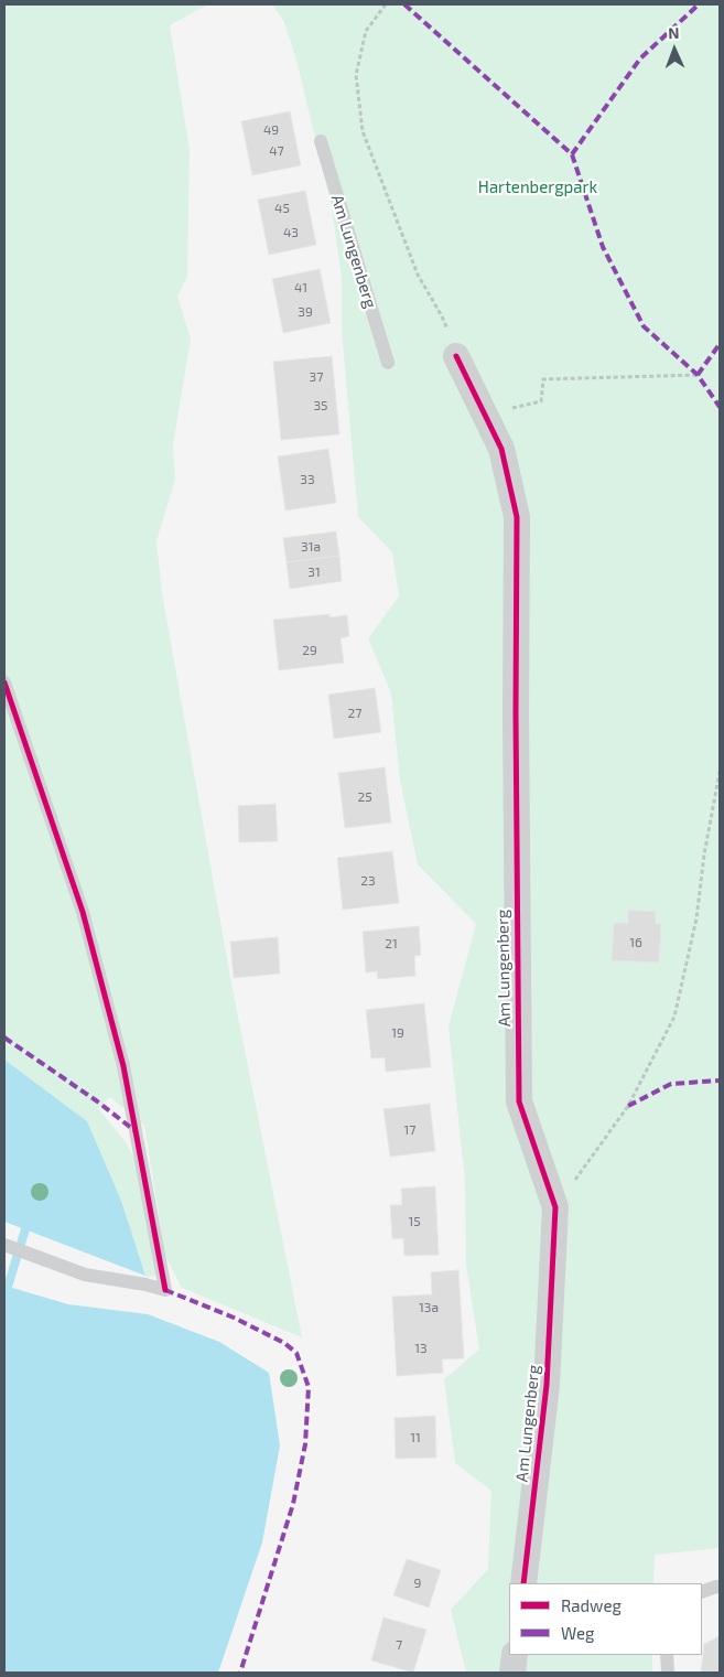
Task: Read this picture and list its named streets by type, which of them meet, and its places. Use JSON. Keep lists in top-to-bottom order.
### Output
{
  "streets": {
    "street": ["Am Lungenberg"]
  },
  "parks": ["Hartenbergpark"],
  "house_numbers": [
    "49",
    "47",
    "45",
    "43",
    "41",
    "39",
    "37",
    "35",
    "33",
    "31a",
    "31",
    "29",
    "27",
    "25",
    "23",
    "16",
    "21",
    "19",
    "17",
    "15",
    "13a",
    "13",
    "11",
    "9",
    "7"
  ],
  "legend": ["Radweg", "Weg"],
  "north": "top"
}
